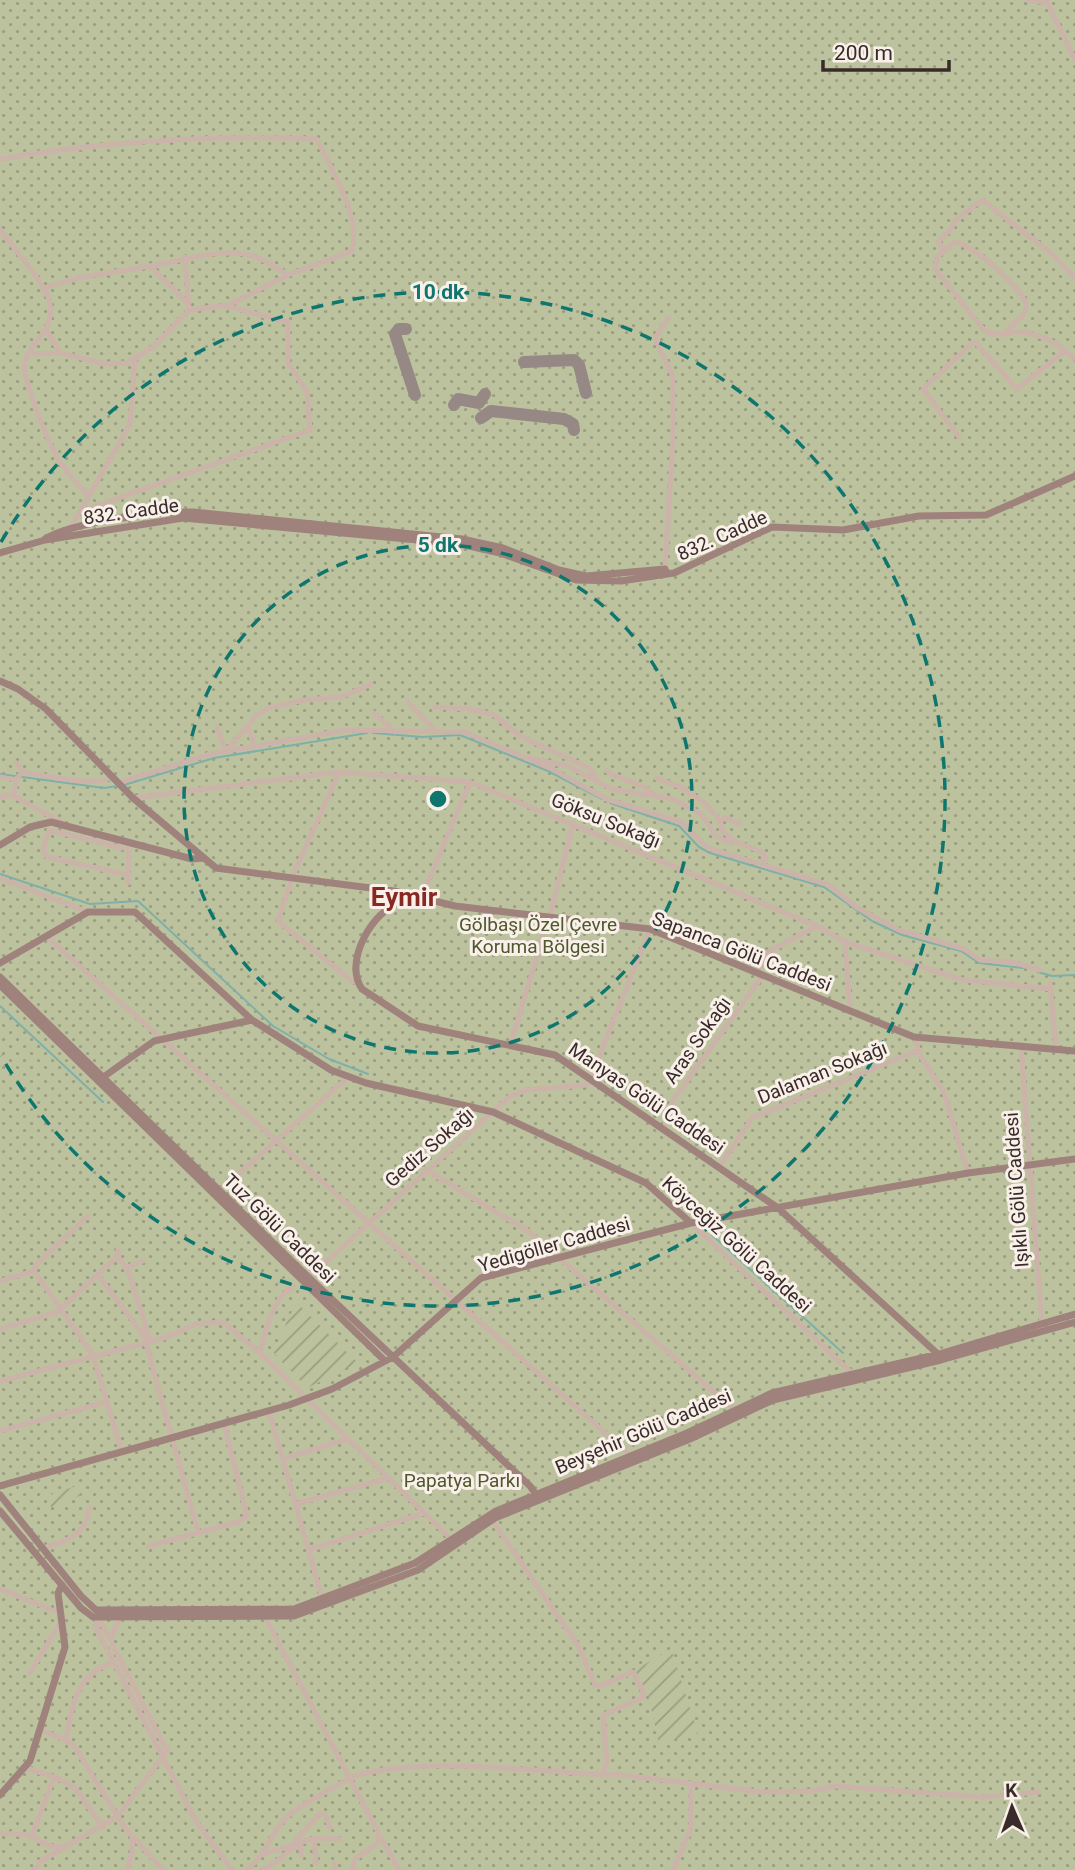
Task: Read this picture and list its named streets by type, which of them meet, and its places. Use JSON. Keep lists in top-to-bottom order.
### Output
{
  "streets": {
    "street": [
      "832. Cadde",
      "Göksu Sokağı",
      "Sapanca Gölü Caddesi",
      "Aras Sokağı",
      "Dalaman Sokağı",
      "Manyas Gölü Caddesi",
      "Gediz Sokağı",
      "Işıklı Gölü Caddesi",
      "Tuz Gölü Caddesi",
      "Yedigöller Caddesi",
      "Köyceğiz Gölü Caddesi",
      "Beyşehir Gölü Caddesi"
    ]
  },
  "crossings": [
    ["Göksu Sokağı", "Sapanca Gölü Caddesi"],
    ["Göksu Sokağı", "Aras Sokağı"],
    ["Sapanca Gölü Caddesi", "Aras Sokağı"],
    ["Sapanca Gölü Caddesi", "Işıklı Gölü Caddesi"],
    ["Aras Sokağı", "Manyas Gölü Caddesi"],
    ["Dalaman Sokağı", "Manyas Gölü Caddesi"],
    ["Manyas Gölü Caddesi", "Gediz Sokağı"],
    ["Manyas Gölü Caddesi", "Yedigöller Caddesi"],
    ["Manyas Gölü Caddesi", "Beyşehir Gölü Caddesi"],
    ["Gediz Sokağı", "Tuz Gölü Caddesi"],
    ["Gediz Sokağı", "Köyceğiz Gölü Caddesi"],
    ["Işıklı Gölü Caddesi", "Yedigöller Caddesi"],
    ["Işıklı Gölü Caddesi", "Beyşehir Gölü Caddesi"],
    ["Tuz Gölü Caddesi", "Yedigöller Caddesi"],
    ["Tuz Gölü Caddesi", "Beyşehir Gölü Caddesi"],
    ["Yedigöller Caddesi", "Köyceğiz Gölü Caddesi"],
    ["Köyceğiz Gölü Caddesi", "Beyşehir Gölü Caddesi"]
  ],
  "districts": ["Eymir"],
  "parks": ["Gölbaşı Özel Çevre Koruma Bölgesi", "Papatya Parkı"],
  "scale_bar": "200 m",
  "north": "top",
  "rings": ["10 dk", "5 dk"]
}
